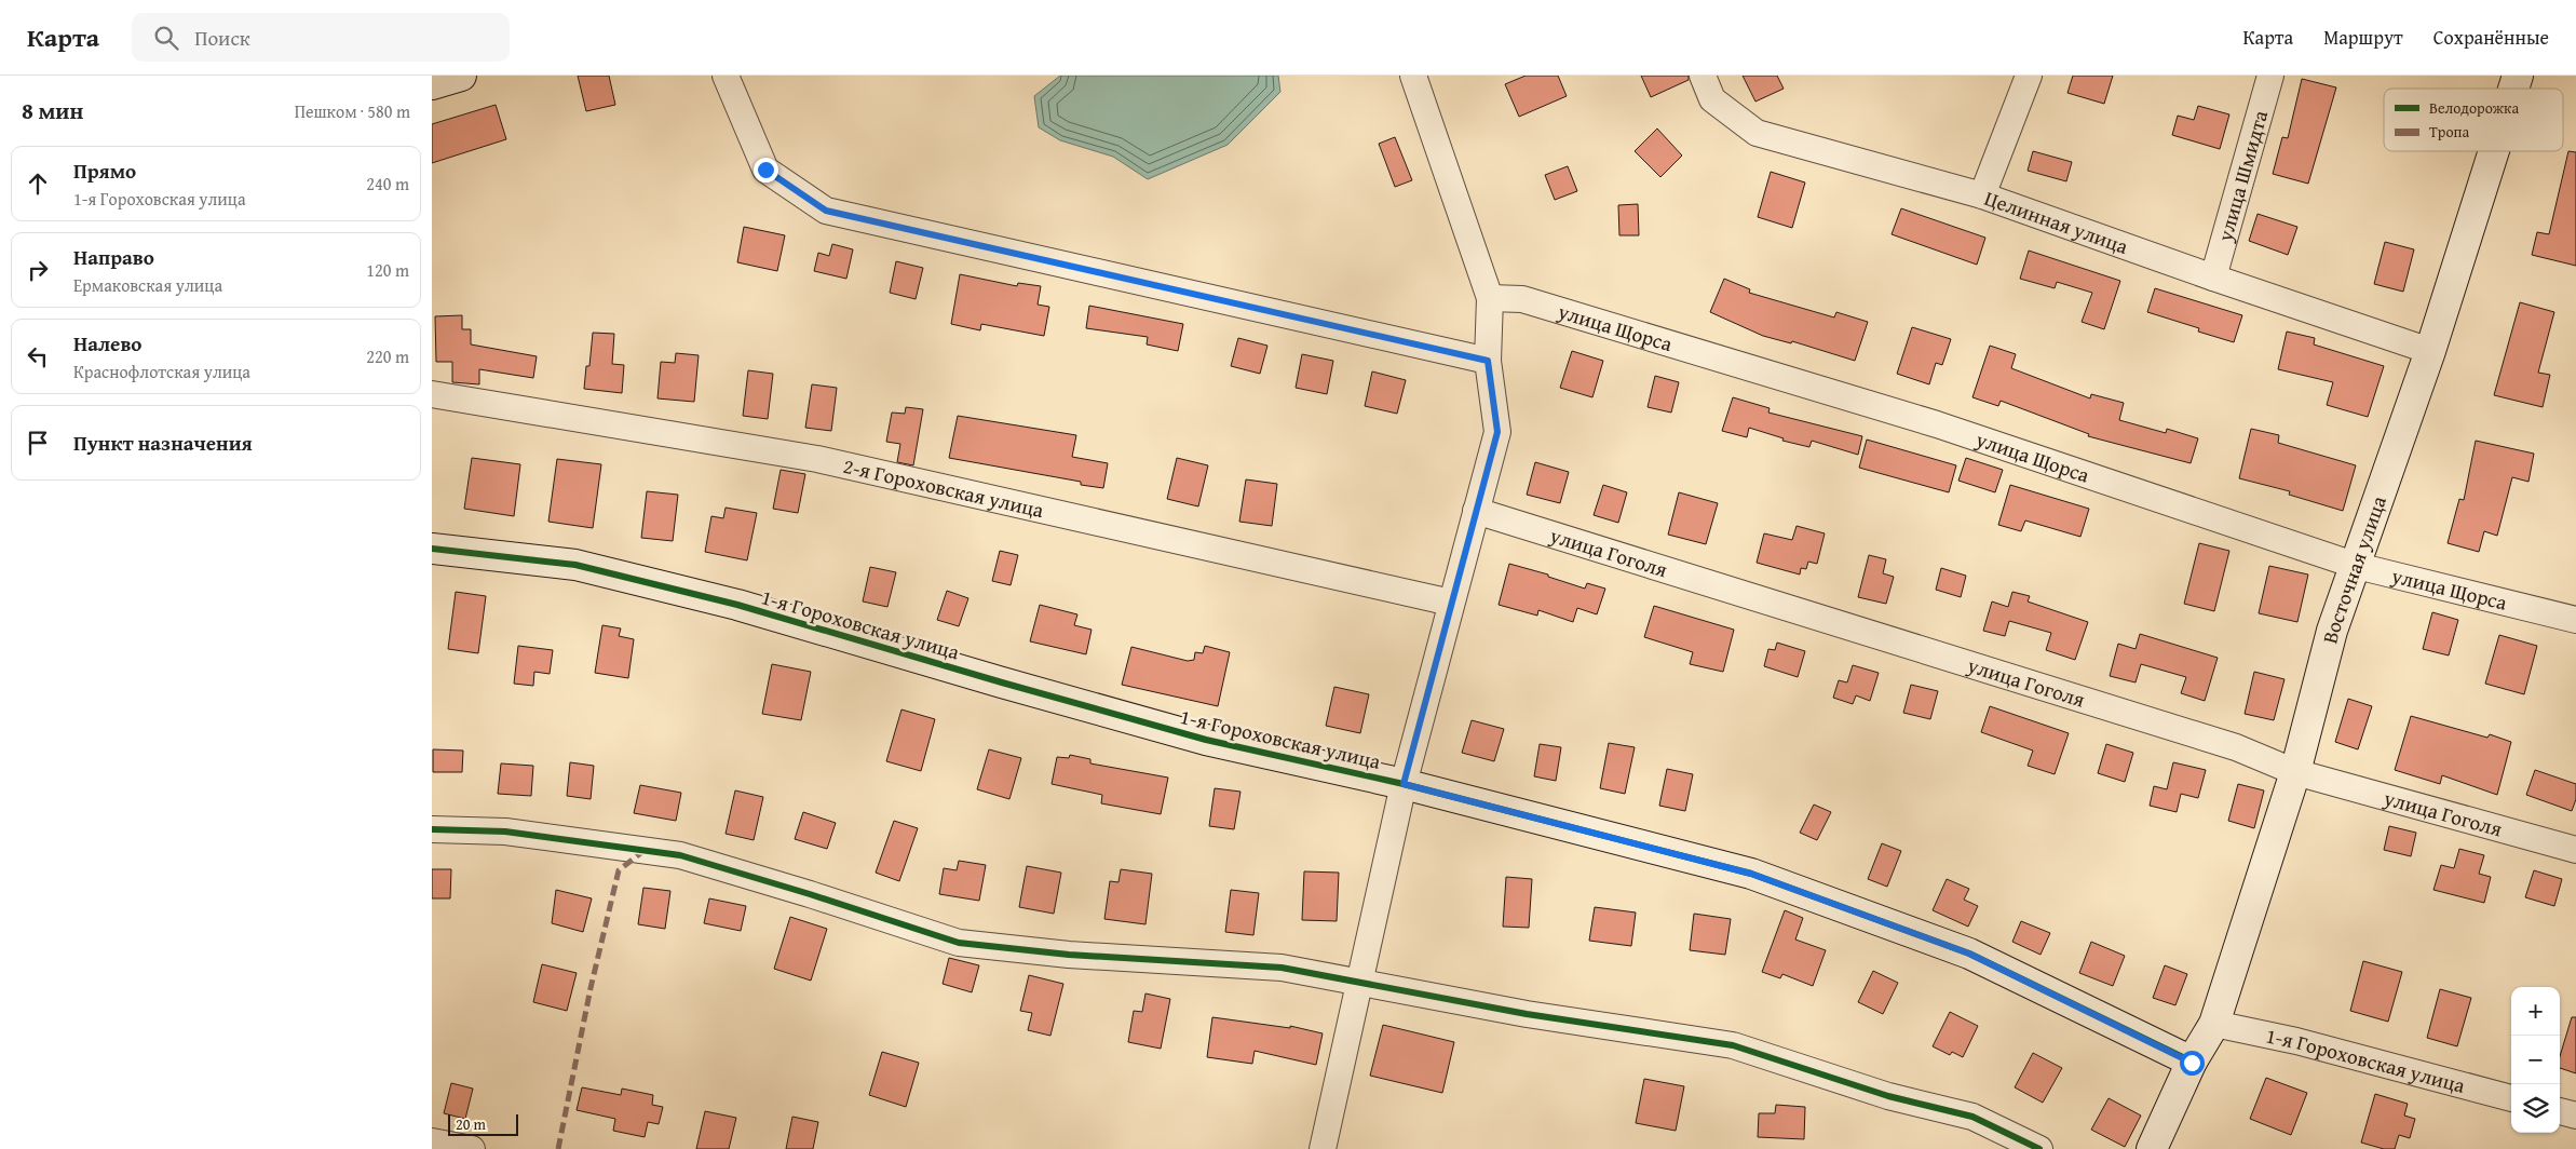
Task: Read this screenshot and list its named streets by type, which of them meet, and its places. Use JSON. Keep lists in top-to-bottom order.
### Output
{
  "streets": {
    "street": [
      "улица Шмидта",
      "Целинная улица",
      "улица Щорса",
      "2-я Гороховская улица",
      "улица Гоголя",
      "Восточная улица",
      "1-я Гороховская улица"
    ]
  },
  "crossings": [
    ["улица Шмидта", "Целинная улица"],
    ["Целинная улица", "Восточная улица"],
    ["улица Щорса", "Восточная улица"],
    ["улица Гоголя", "Восточная улица"],
    ["Восточная улица", "1-я Гороховская улица"]
  ],
  "legend": ["Велодорожка", "Тропа"],
  "scale_bar": "20 m",
  "page": {
    "header": "Карта",
    "search": "Поиск",
    "nav": ["Карта", "Маршрут", "Сохранённые"],
    "heading": ["8 мин", "Пешком · 580 m"],
    "list": [
      ["Прямо", "1-я Гороховская улица", "240 m"],
      ["Направо", "Ермаковская улица", "120 m"],
      ["Налево", "Краснофлотская улица", "220 m"],
      "Пункт назначения"
    ],
    "map_buttons": ["+", "−"],
    "scale": "20 m"
  }
}
